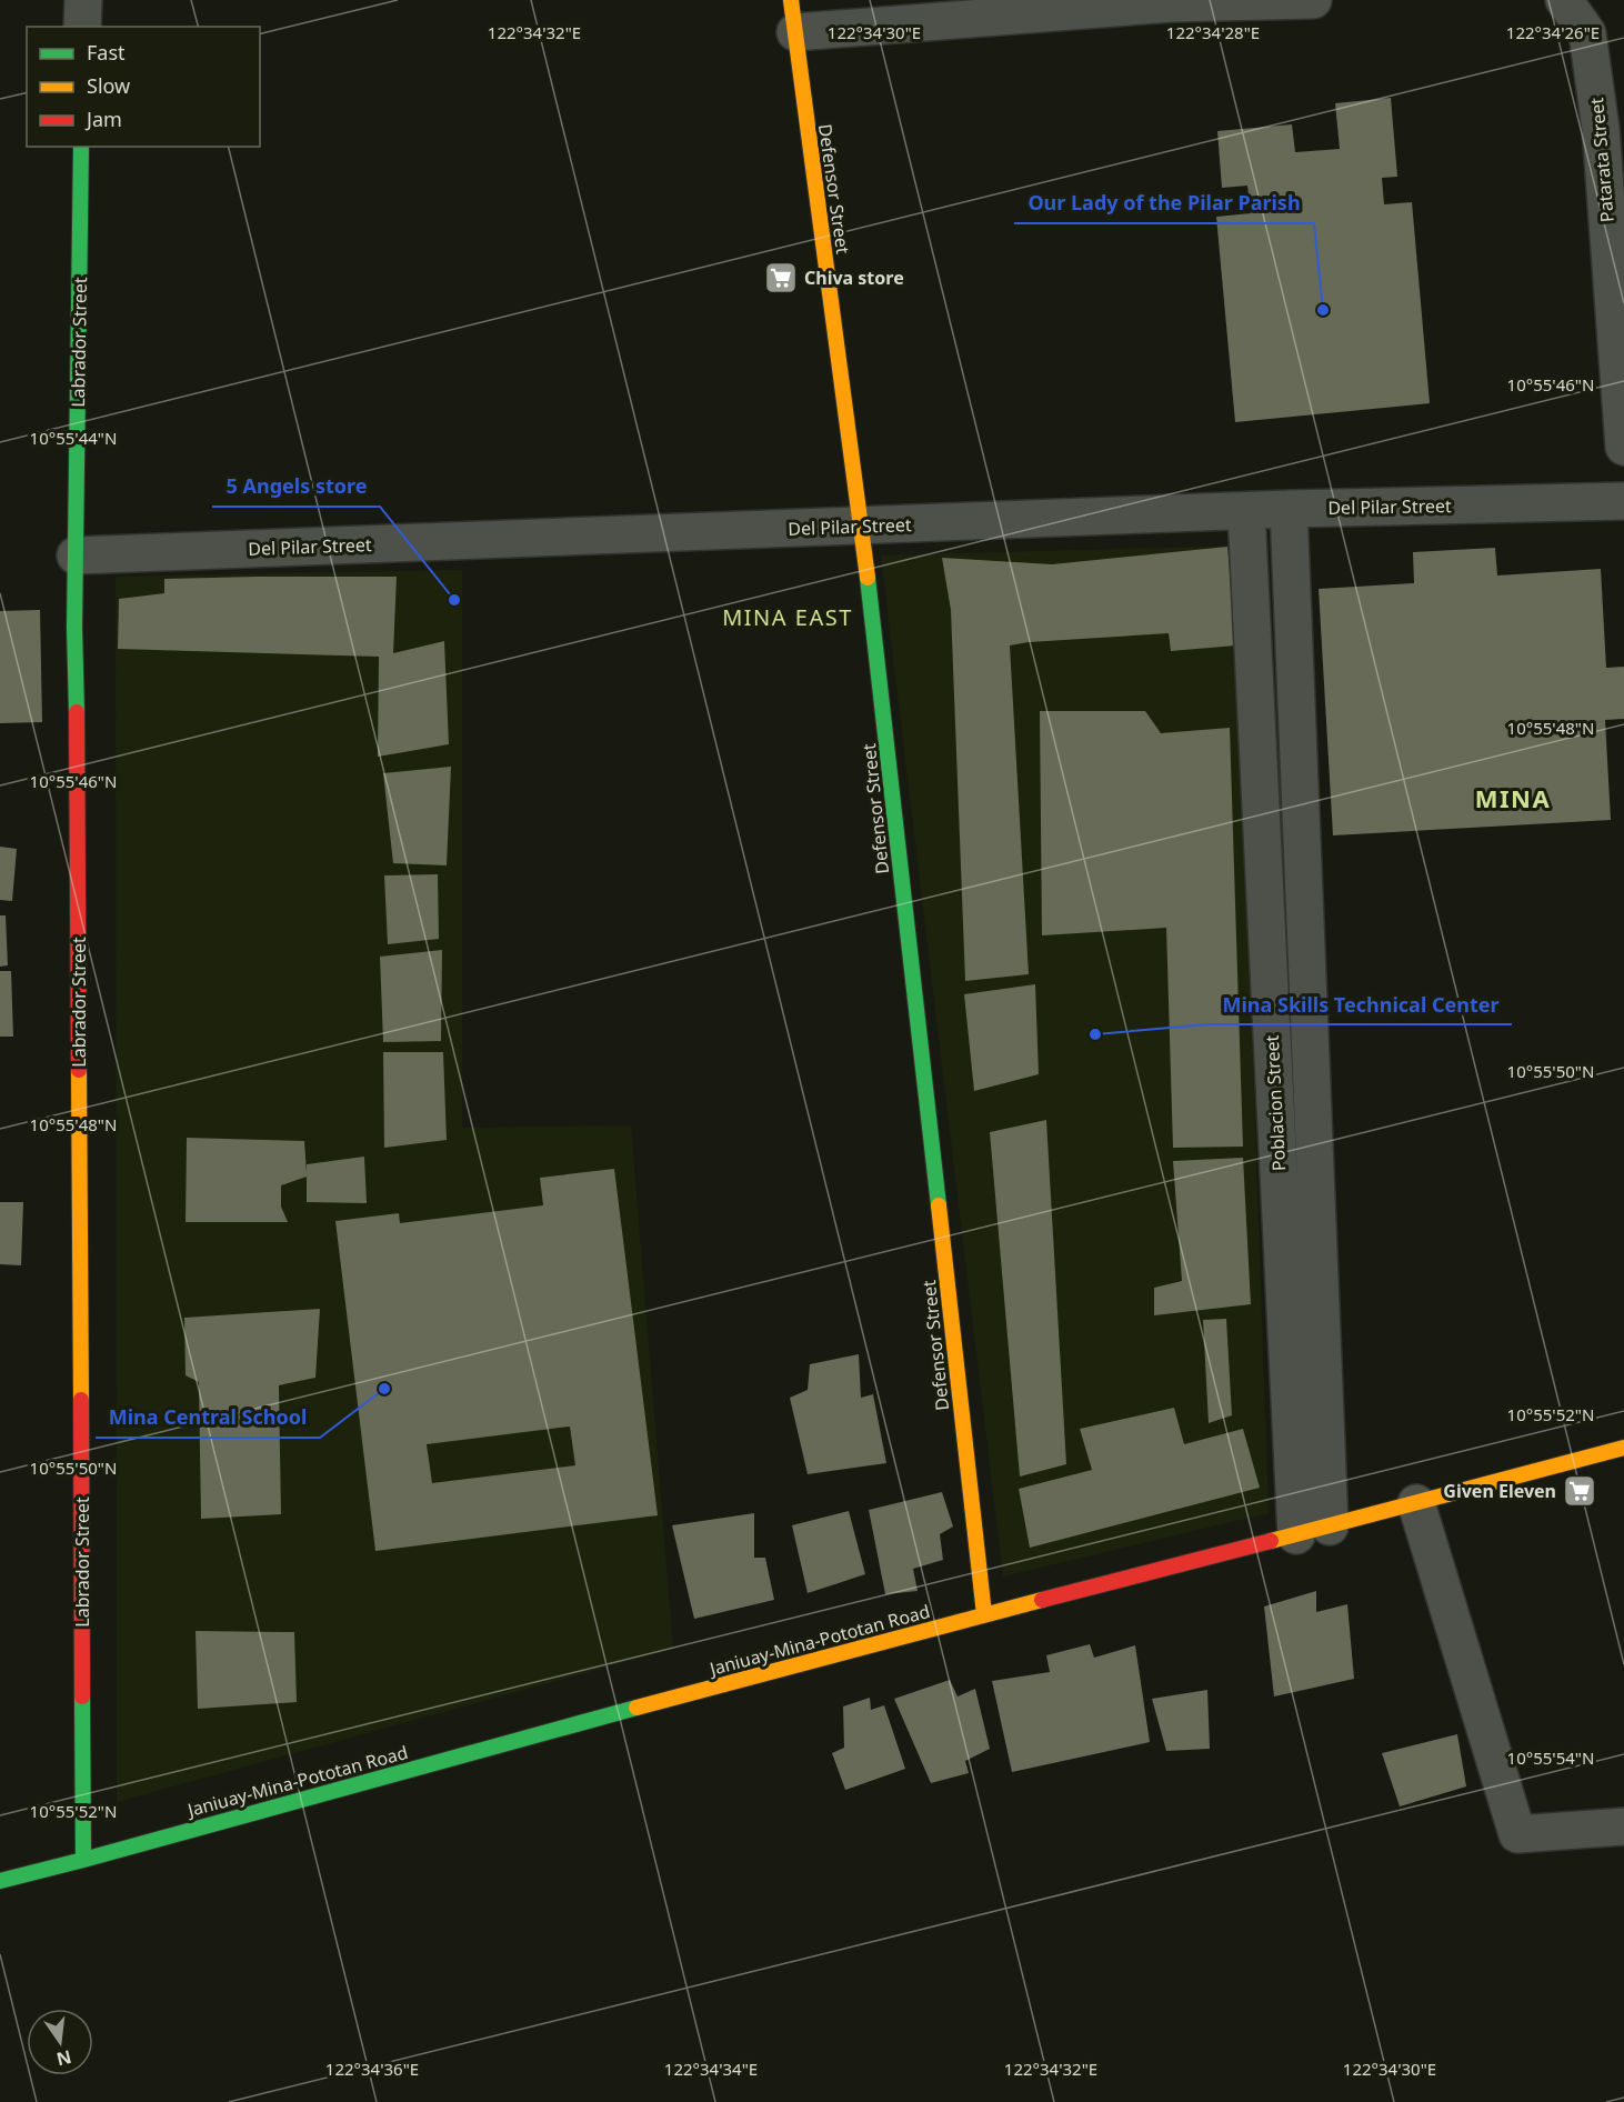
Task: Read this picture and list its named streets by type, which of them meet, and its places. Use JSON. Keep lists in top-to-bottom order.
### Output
{
  "streets": {
    "street": [
      "Patarata Street",
      "Defensor Street",
      "Labrador Street",
      "Del Pilar Street",
      "Poblacion Street",
      "Janiuay-Mina-Pototan Road"
    ]
  },
  "crossings": [
    ["Defensor Street", "Del Pilar Street"],
    ["Defensor Street", "Janiuay-Mina-Pototan Road"],
    ["Labrador Street", "Del Pilar Street"],
    ["Labrador Street", "Janiuay-Mina-Pototan Road"],
    ["Del Pilar Street", "Poblacion Street"],
    ["Poblacion Street", "Janiuay-Mina-Pototan Road"]
  ],
  "districts": ["MINA EAST", "MINA"],
  "places": {
    "supermarket": ["Chiva store", "Given Eleven"],
    "other": [
      "Our Lady of the Pilar Parish",
      "5 Angels store",
      "Mina Skills Technical Center",
      "Mina Central School"
    ]
  },
  "legend": ["Fast", "Slow", "Jam"],
  "north": "bottom",
  "coordinates": [
    "122°34'32\"E",
    "122°34'30\"E",
    "122°34'28\"E",
    "122°34'26\"E",
    "10°55'46\"N",
    "10°55'44\"N",
    "10°55'48\"N",
    "10°55'50\"N",
    "10°55'52\"N",
    "10°55'54\"N",
    "122°34'36\"E",
    "122°34'34\"E"
  ]
}
